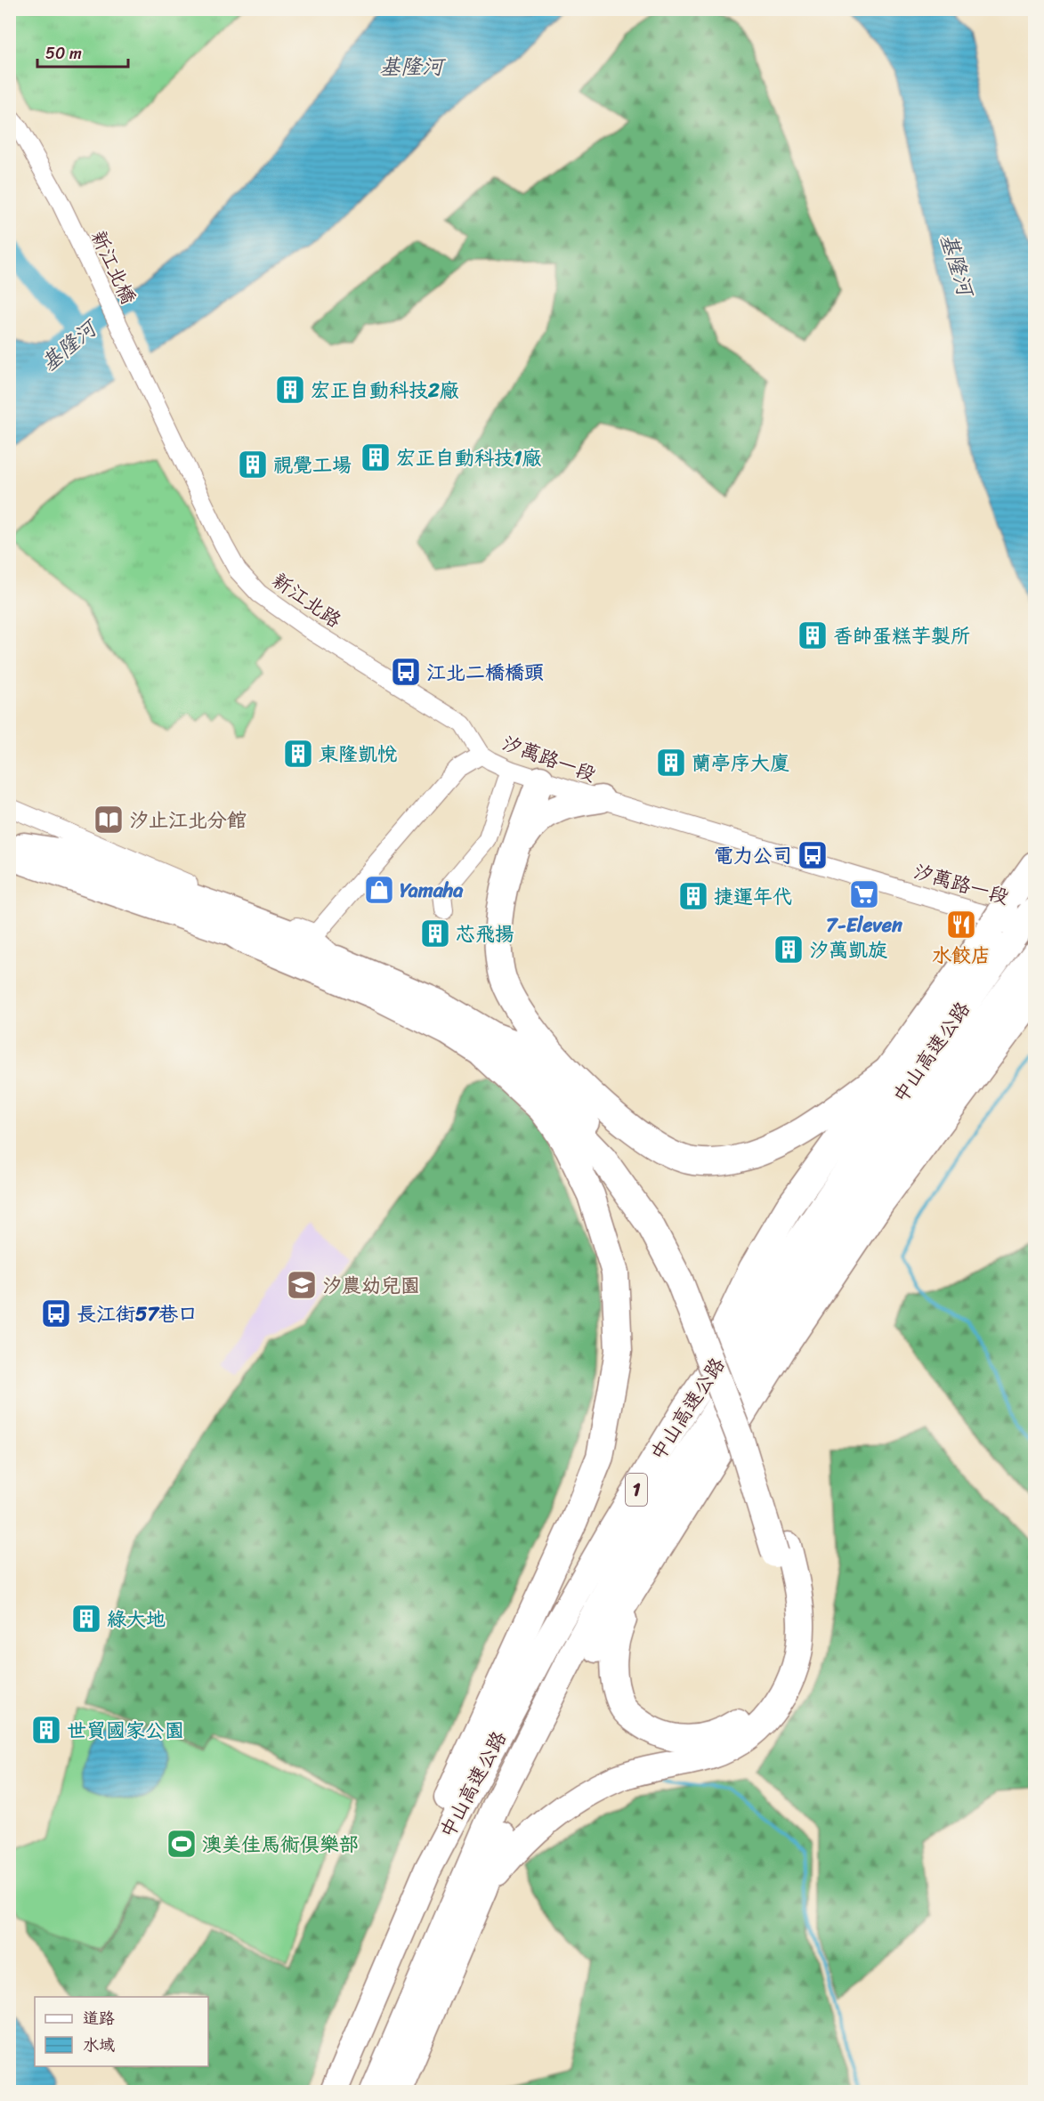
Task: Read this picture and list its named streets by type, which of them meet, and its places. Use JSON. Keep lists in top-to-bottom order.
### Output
{
  "streets": {
    "highway": ["中山高速公路", "1"],
    "street": ["新江北橋", "新江北路", "汐萬路一段"]
  },
  "crossings": [
    ["新江北橋", "新江北路"],
    ["新江北路", "汐萬路一段"],
    ["汐萬路一段", "中山高速公路"]
  ],
  "water": ["基隆河"],
  "places": {
    "building": [
      "宏正自動科技2廠",
      "宏正自動科技1廠",
      "視覺工場",
      "香帥蛋糕芋製所",
      "東隆凱悅",
      "蘭亭序大廈",
      "捷運年代",
      "芯飛揚",
      "汐萬凱旋",
      "綠大地",
      "世貿國家公園"
    ],
    "bus stop": ["江北二橋橋頭", "電力公司", "長江街57巷口"],
    "library": ["汐止江北分館"],
    "shop": ["Yamaha"],
    "supermarket": ["7-Eleven"],
    "restaurant": ["水餃店"],
    "school or university": ["汐農幼兒園"],
    "sports": ["澳美佳馬術俱樂部"]
  },
  "legend": ["道路", "水域"],
  "scale_bar": "50 m"
}
